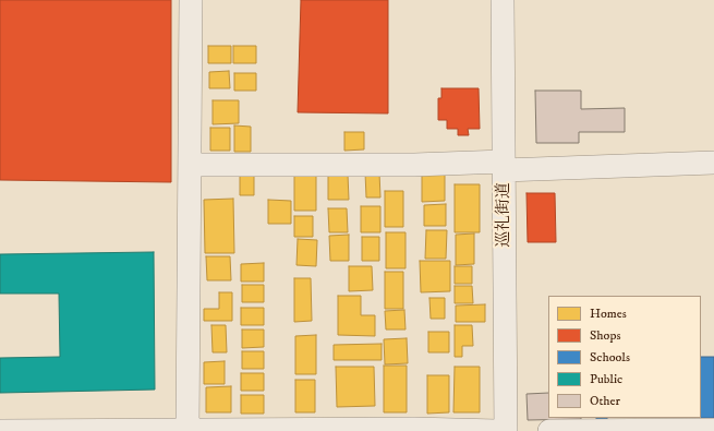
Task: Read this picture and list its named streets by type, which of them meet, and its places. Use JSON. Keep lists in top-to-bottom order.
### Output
{
  "streets": {
    "street": ["巡礼街道"]
  },
  "legend": [
    "Homes",
    "Shops",
    "Schools",
    "Public",
    "Other"
  ]
}
